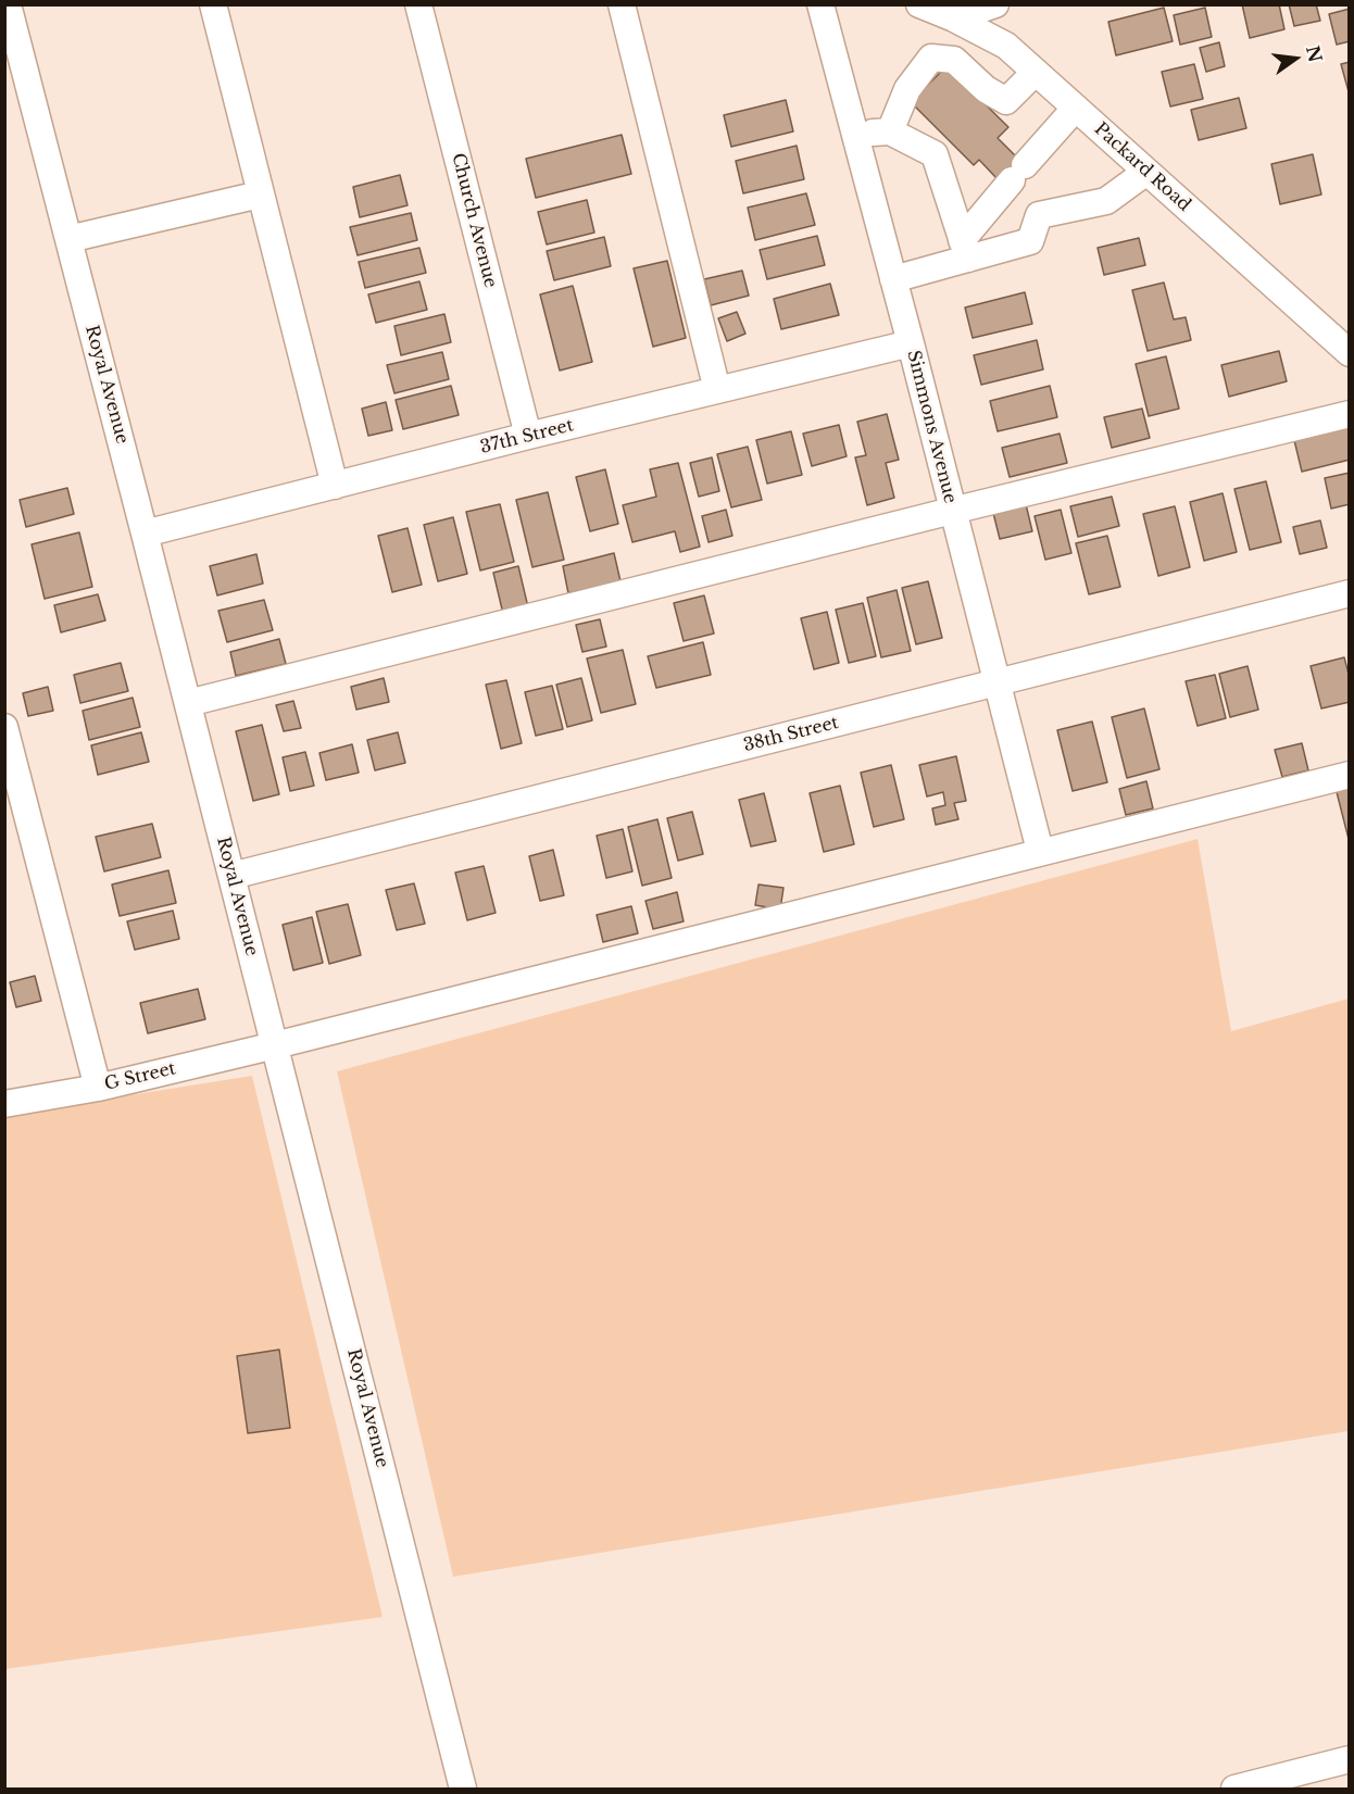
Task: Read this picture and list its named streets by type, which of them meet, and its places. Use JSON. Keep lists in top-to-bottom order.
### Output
{
  "streets": {
    "street": [
      "Packard Road",
      "Church Avenue",
      "Royal Avenue",
      "Simmons Avenue",
      "37th Street",
      "38th Street",
      "G Street"
    ]
  },
  "crossings": [
    ["Church Avenue", "37th Street"],
    ["Royal Avenue", "37th Street"],
    ["Royal Avenue", "38th Street"],
    ["Royal Avenue", "G Street"],
    ["Simmons Avenue", "37th Street"],
    ["Simmons Avenue", "38th Street"],
    ["Simmons Avenue", "G Street"]
  ],
  "north": "right"
}
